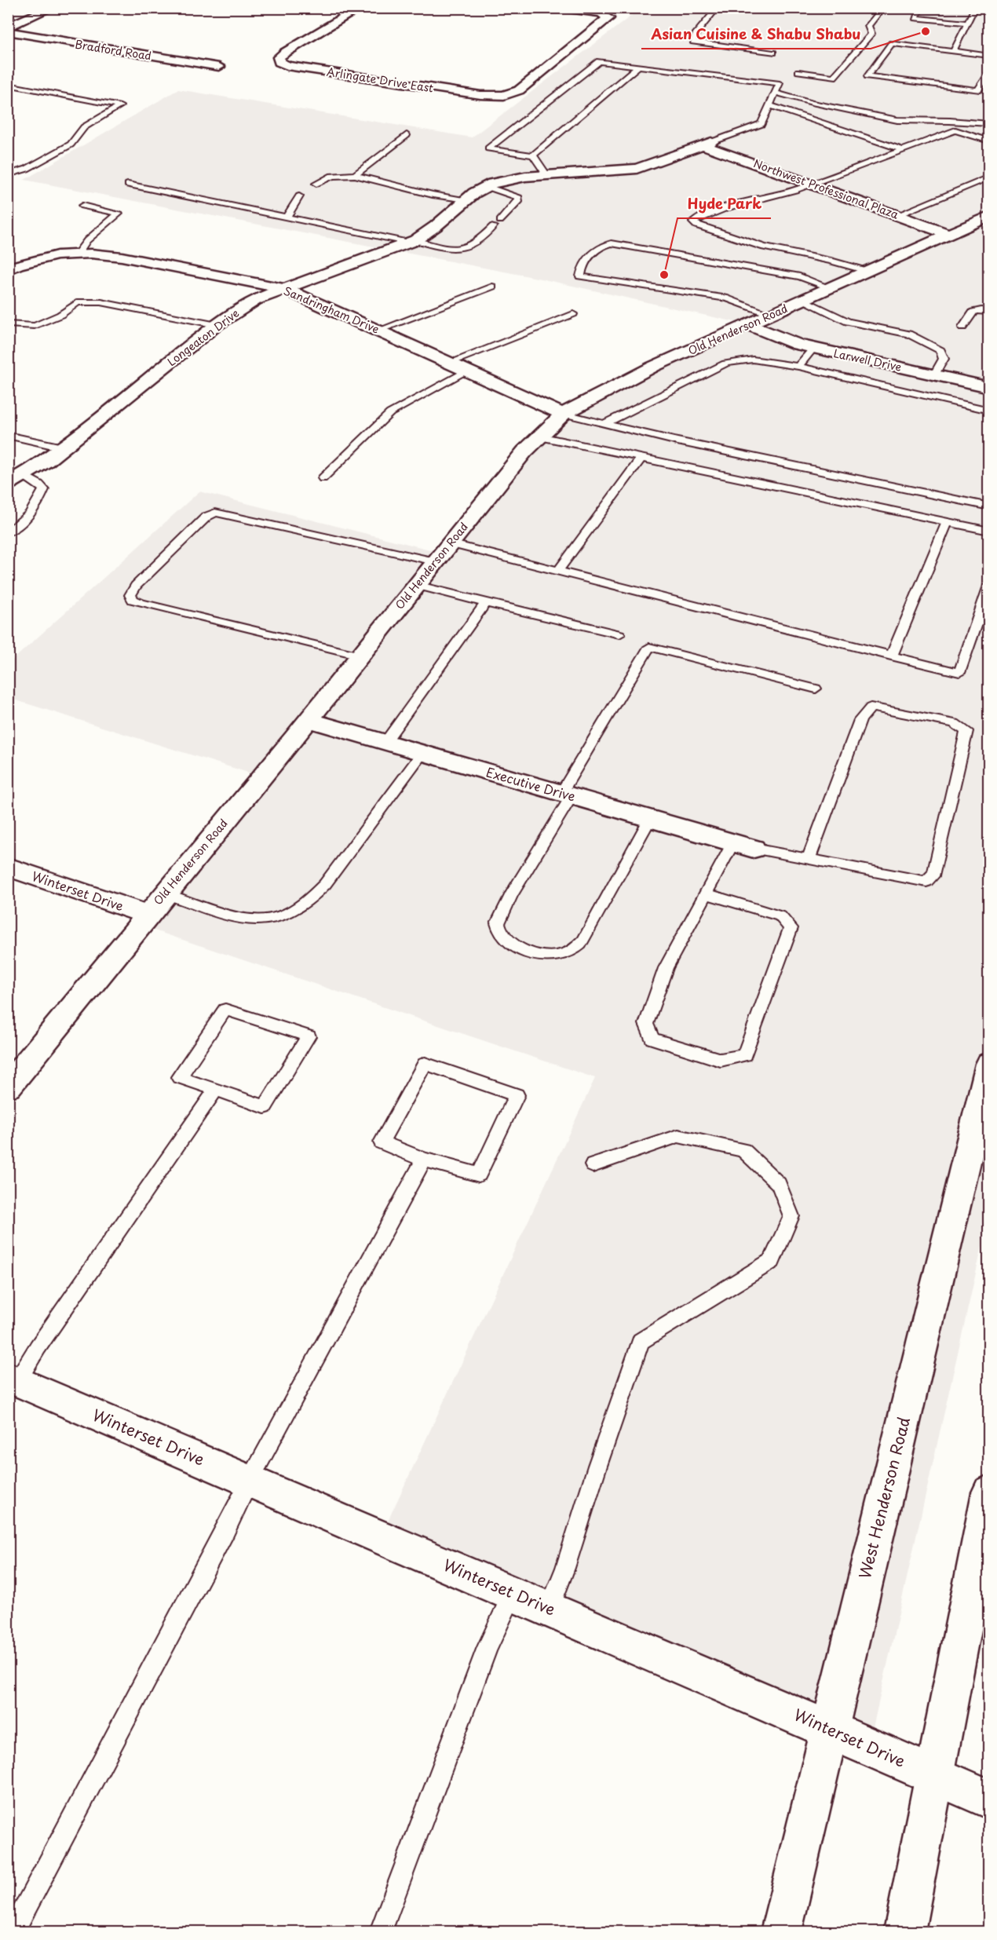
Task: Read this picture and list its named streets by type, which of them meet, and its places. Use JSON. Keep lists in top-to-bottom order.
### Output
{
  "streets": {
    "street": [
      "Bradford Road",
      "Arlingate Drive East",
      "Northwest Professional Plaza",
      "Sandringham Drive",
      "Old Henderson Road",
      "Longeaton Drive",
      "Larwell Drive",
      "Executive Drive",
      "Winterset Drive",
      "West Henderson Road"
    ]
  },
  "crossings": [
    ["Northwest Professional Plaza", "Old Henderson Road"],
    ["Sandringham Drive", "Old Henderson Road"],
    ["Sandringham Drive", "Longeaton Drive"],
    ["Old Henderson Road", "Larwell Drive"],
    ["Old Henderson Road", "Executive Drive"],
    ["Old Henderson Road", "Winterset Drive"],
    ["Winterset Drive", "West Henderson Road"]
  ],
  "places": ["Asian Cuisine & Shabu Shabu", "Hyde Park"]
}
